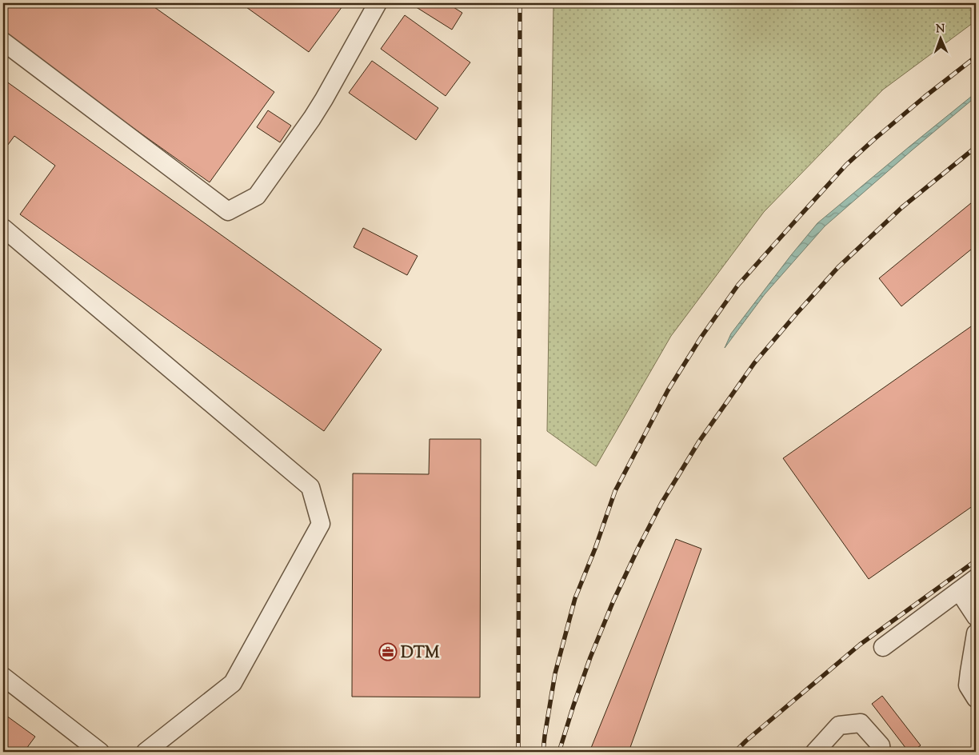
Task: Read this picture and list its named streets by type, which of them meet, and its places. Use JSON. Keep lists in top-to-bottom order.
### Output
{
  "places": {
    "office": ["DTM"]
  },
  "north": "top"
}
